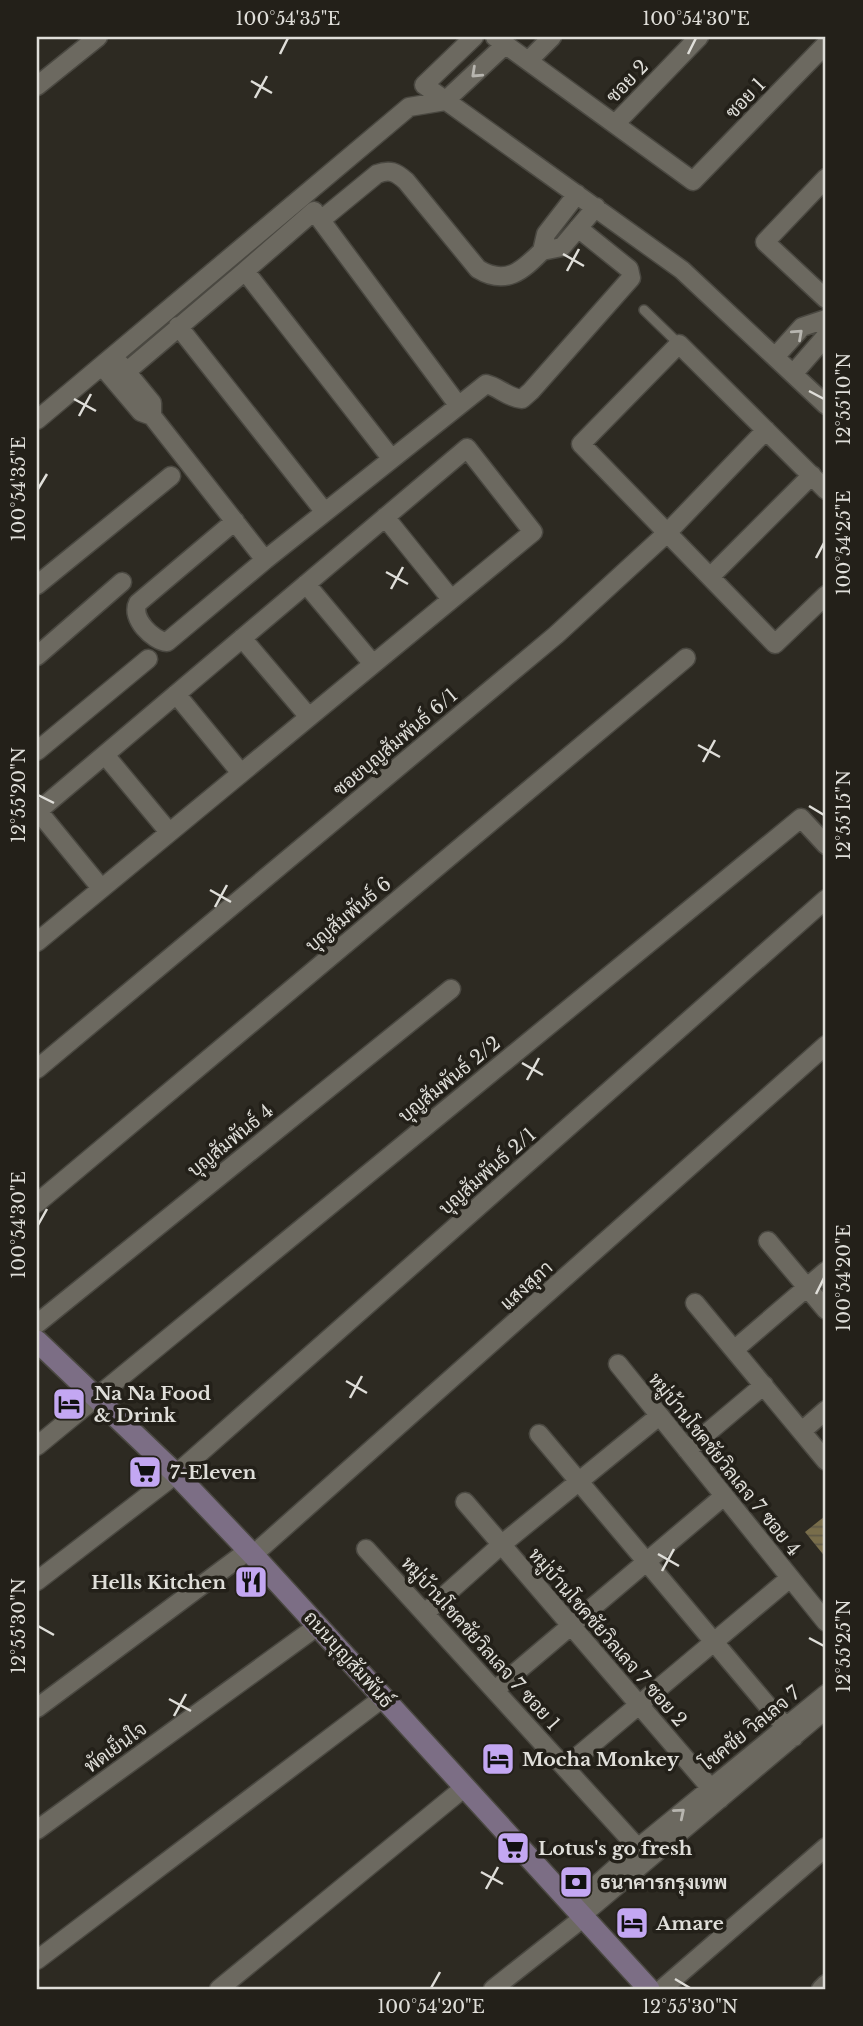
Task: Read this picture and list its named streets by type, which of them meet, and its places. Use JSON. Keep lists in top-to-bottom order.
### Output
{
  "streets": {
    "street": [
      "ซอย 2",
      "ซอย 1",
      "ซอยบุญสัมพันธ์ 6/1",
      "บุญสัมพันธ์ 6",
      "บุญสัมพันธ์ 2/2",
      "บุญสัมพันธ์ 4",
      "บุญสัมพันธ์ 2/1",
      "แสงสุภา",
      "หมู่บ้านโชคชัยวิลเลจ 7 ซอย 4",
      "หมู่บ้านโชคชัยวิลเลจ 7 ซอย 2",
      "หมู่บ้านโชคชัยวิลเลจ 7 ซอย 1",
      "ถนนบุญสัมพันธ์",
      "โชคชัย วิลเลจ 7",
      "พัดเย็นใจ"
    ]
  },
  "crossings": [
    ["ซอย 2", "ซอย 1"],
    ["บุญสัมพันธ์ 2/2", "ถนนบุญสัมพันธ์"],
    ["บุญสัมพันธ์ 2/1", "ถนนบุญสัมพันธ์"],
    ["แสงสุภา", "ถนนบุญสัมพันธ์"],
    ["หมู่บ้านโชคชัยวิลเลจ 7 ซอย 2", "โชคชัย วิลเลจ 7"],
    ["หมู่บ้านโชคชัยวิลเลจ 7 ซอย 1", "โชคชัย วิลเลจ 7"],
    ["ถนนบุญสัมพันธ์", "โชคชัย วิลเลจ 7"],
    ["ถนนบุญสัมพันธ์", "พัดเย็นใจ"]
  ],
  "places": {
    "hotel": ["Na Na Food & Drink", "Mocha Monkey", "Amare"],
    "supermarket": ["7-Eleven", "Lotus's go fresh"],
    "restaurant": ["Hells Kitchen"],
    "bank": ["ธนาคารกรุงเทพ"]
  },
  "coordinates": [
    "100°54'35\"E",
    "100°54'30\"E",
    "12°55'10\"N",
    "100°54'25\"E",
    "12°55'20\"N",
    "12°55'15\"N",
    "100°54'20\"E",
    "12°55'30\"N",
    "12°55'25\"N"
  ]
}
